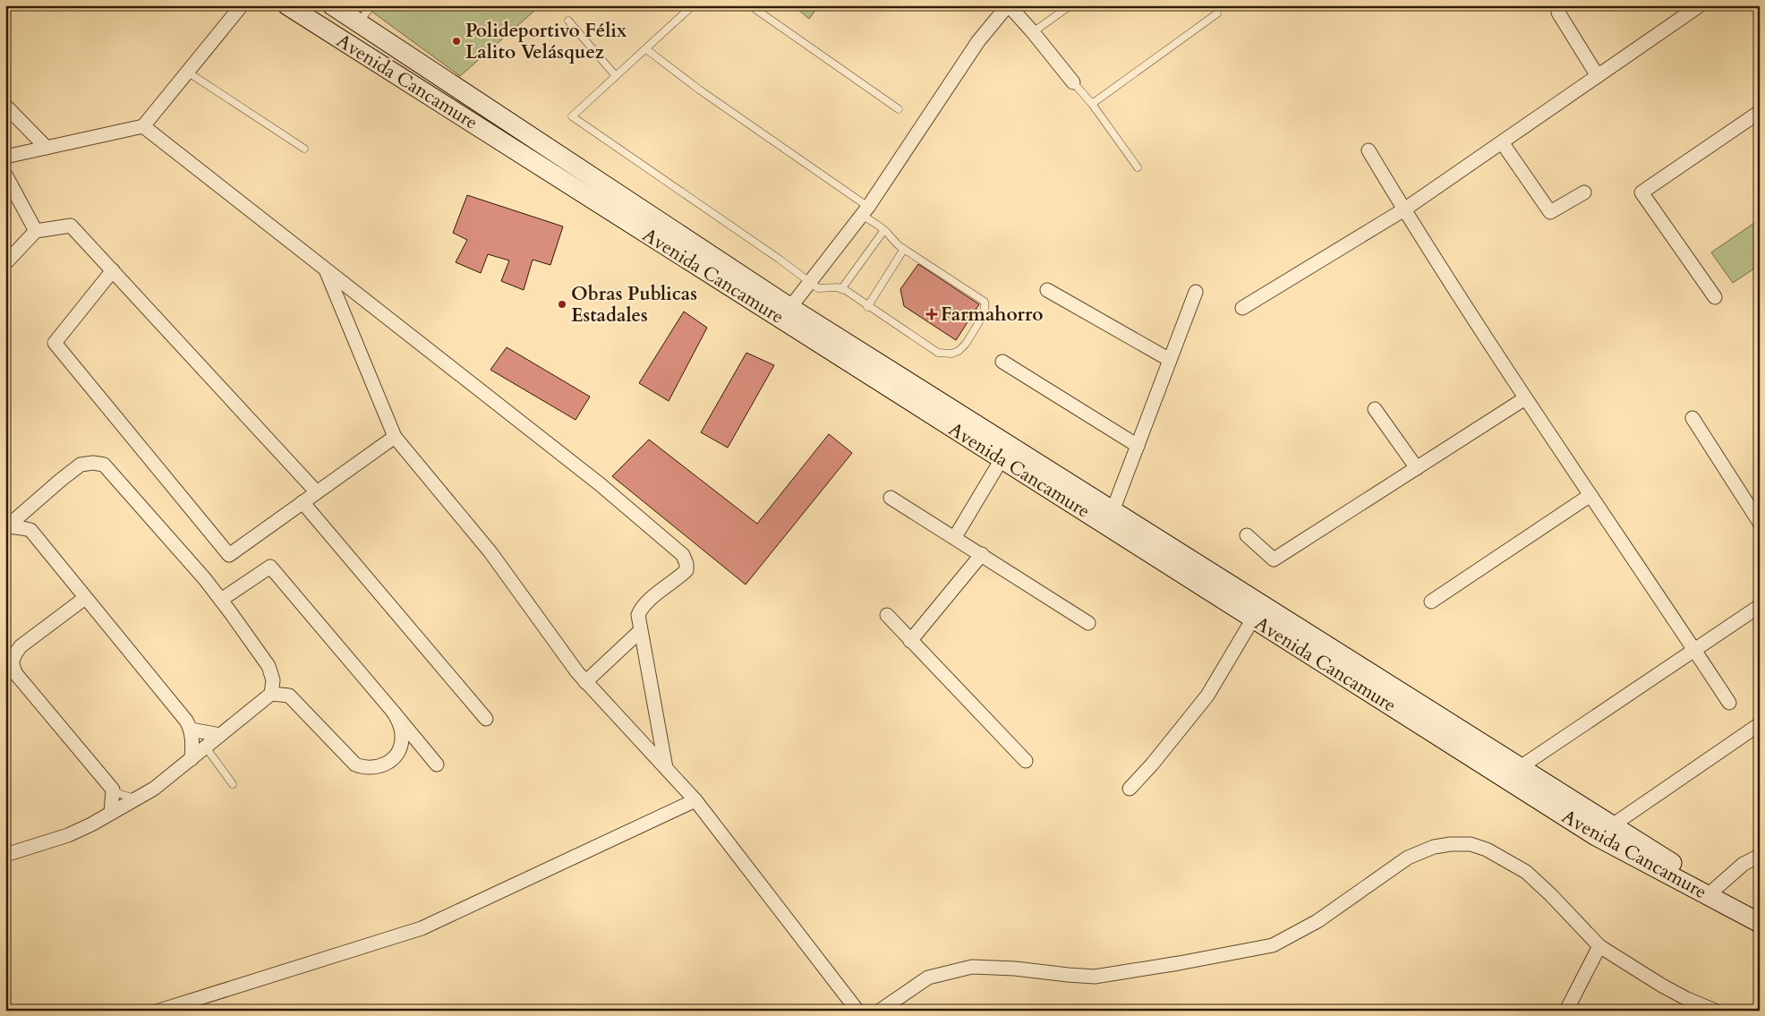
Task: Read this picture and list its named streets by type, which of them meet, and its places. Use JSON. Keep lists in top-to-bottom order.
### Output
{
  "streets": {
    "main road": ["Avenida Cancamure"]
  },
  "places": {
    "other": ["Polideportivo Félix Lalito Velásquez", "Obras Publicas Estadales"],
    "health": ["Farmahorro"]
  }
}
